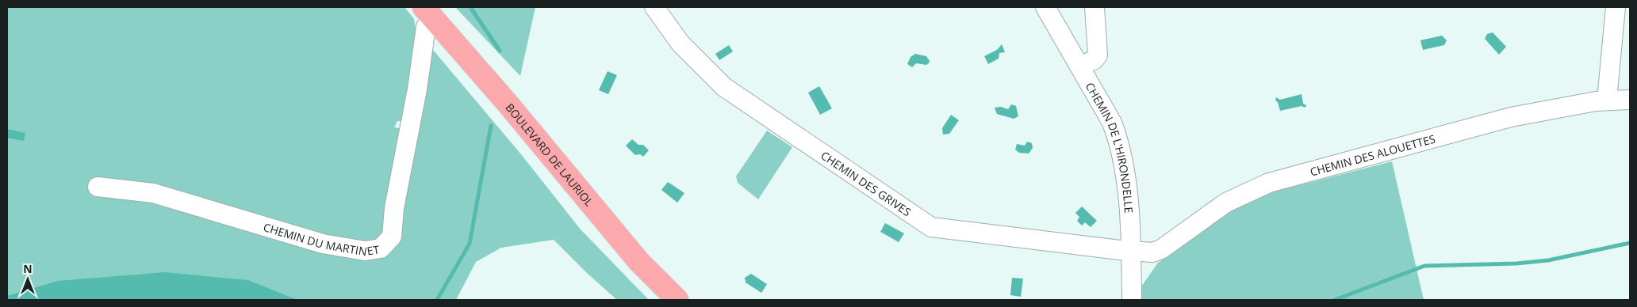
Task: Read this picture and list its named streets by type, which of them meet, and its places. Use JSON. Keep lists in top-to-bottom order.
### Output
{
  "streets": {
    "main road": ["BOULEVARD DE LAURIOL"],
    "street": [
      "CHEMIN DE L'HIRONDELLE",
      "CHEMIN DES ALOUETTES",
      "CHEMIN DES GRIVES",
      "CHEMIN DU MARTINET"
    ]
  },
  "crossings": [
    ["CHEMIN DE L'HIRONDELLE", "CHEMIN DES ALOUETTES"],
    ["CHEMIN DE L'HIRONDELLE", "CHEMIN DES GRIVES"],
    ["CHEMIN DES ALOUETTES", "CHEMIN DES GRIVES"],
    ["BOULEVARD DE LAURIOL", "CHEMIN DU MARTINET"]
  ],
  "north": "top"
}
